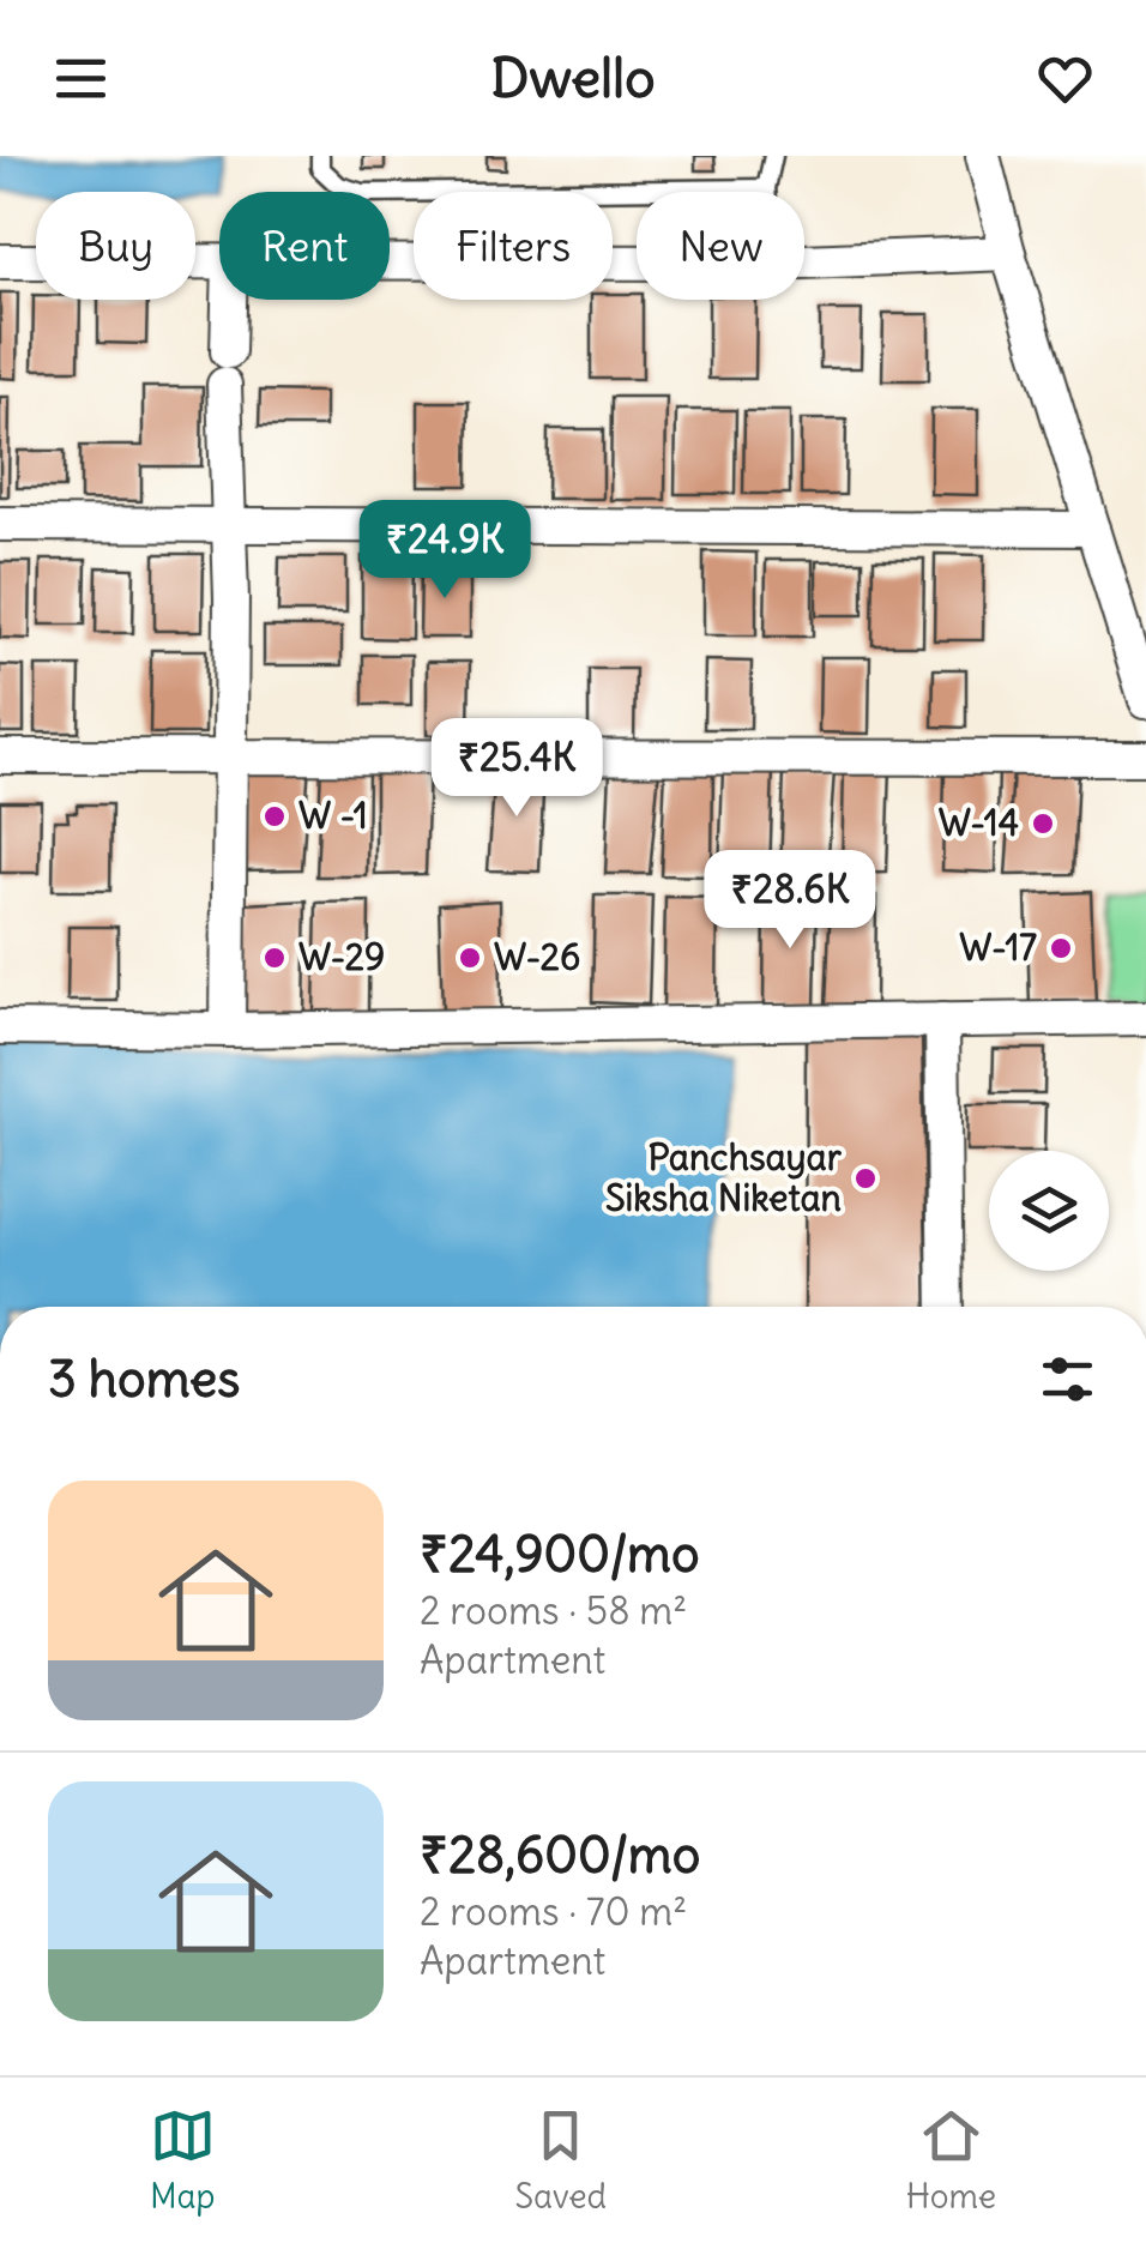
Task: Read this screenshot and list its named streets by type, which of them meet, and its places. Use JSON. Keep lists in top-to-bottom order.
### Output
{
  "places": [
    "W -1",
    "W-14",
    "W-17",
    "W-29",
    "W-26",
    "Panchsayar Siksha Niketan"
  ],
  "page": {
    "header": "Dwello",
    "chip": [
      "Buy",
      "Rent",
      "Filters",
      "New"
    ],
    "price": ["₹24.9K", "₹25.4K", "₹28.6K"],
    "heading": "3 homes",
    "list": [
      {
        "name": "₹24,900/mo",
        "note": "2 rooms · 58 m² · Apartment"
      },
      {
        "name": "₹28,600/mo",
        "note": "2 rooms · 70 m² · Apartment"
      }
    ],
    "tabs": ["Map", "Saved", "Home"]
  }
}
